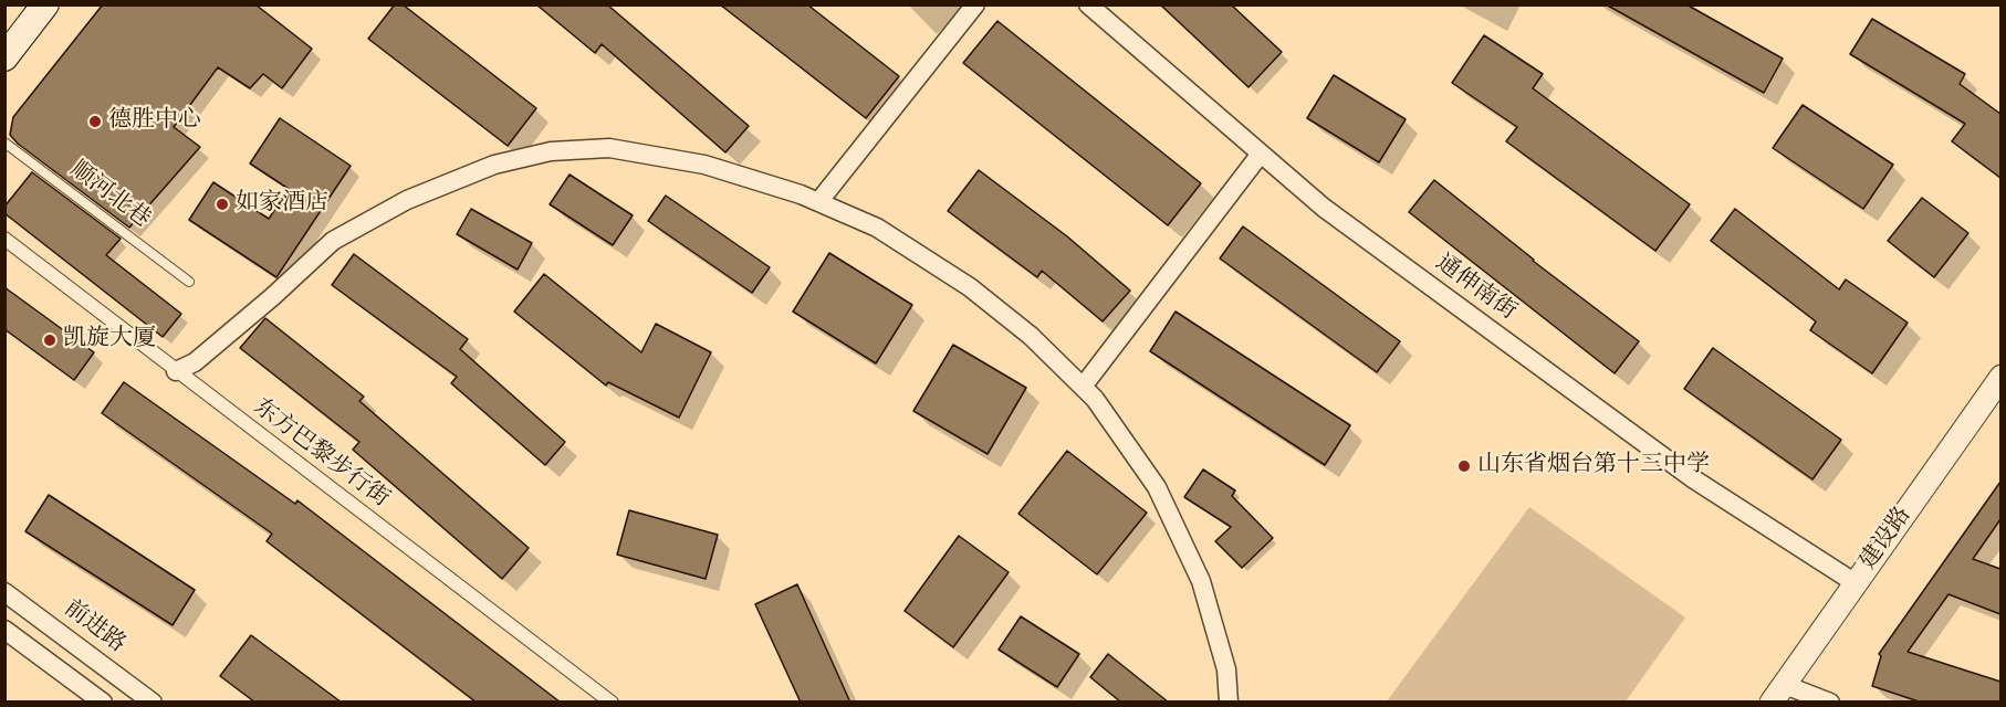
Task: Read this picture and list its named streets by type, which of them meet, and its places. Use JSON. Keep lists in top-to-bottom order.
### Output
{
  "streets": {
    "street": [
      "通伸南街",
      "东方巴黎步行街",
      "建设路",
      "前进路"
    ],
    "lane": ["顺河北巷"]
  },
  "crossings": [
    ["通伸南街", "建设路"]
  ],
  "places": [
    "德胜中心",
    "如家酒店",
    "凯旋大厦",
    "山东省烟台第十三中学"
  ]
}
